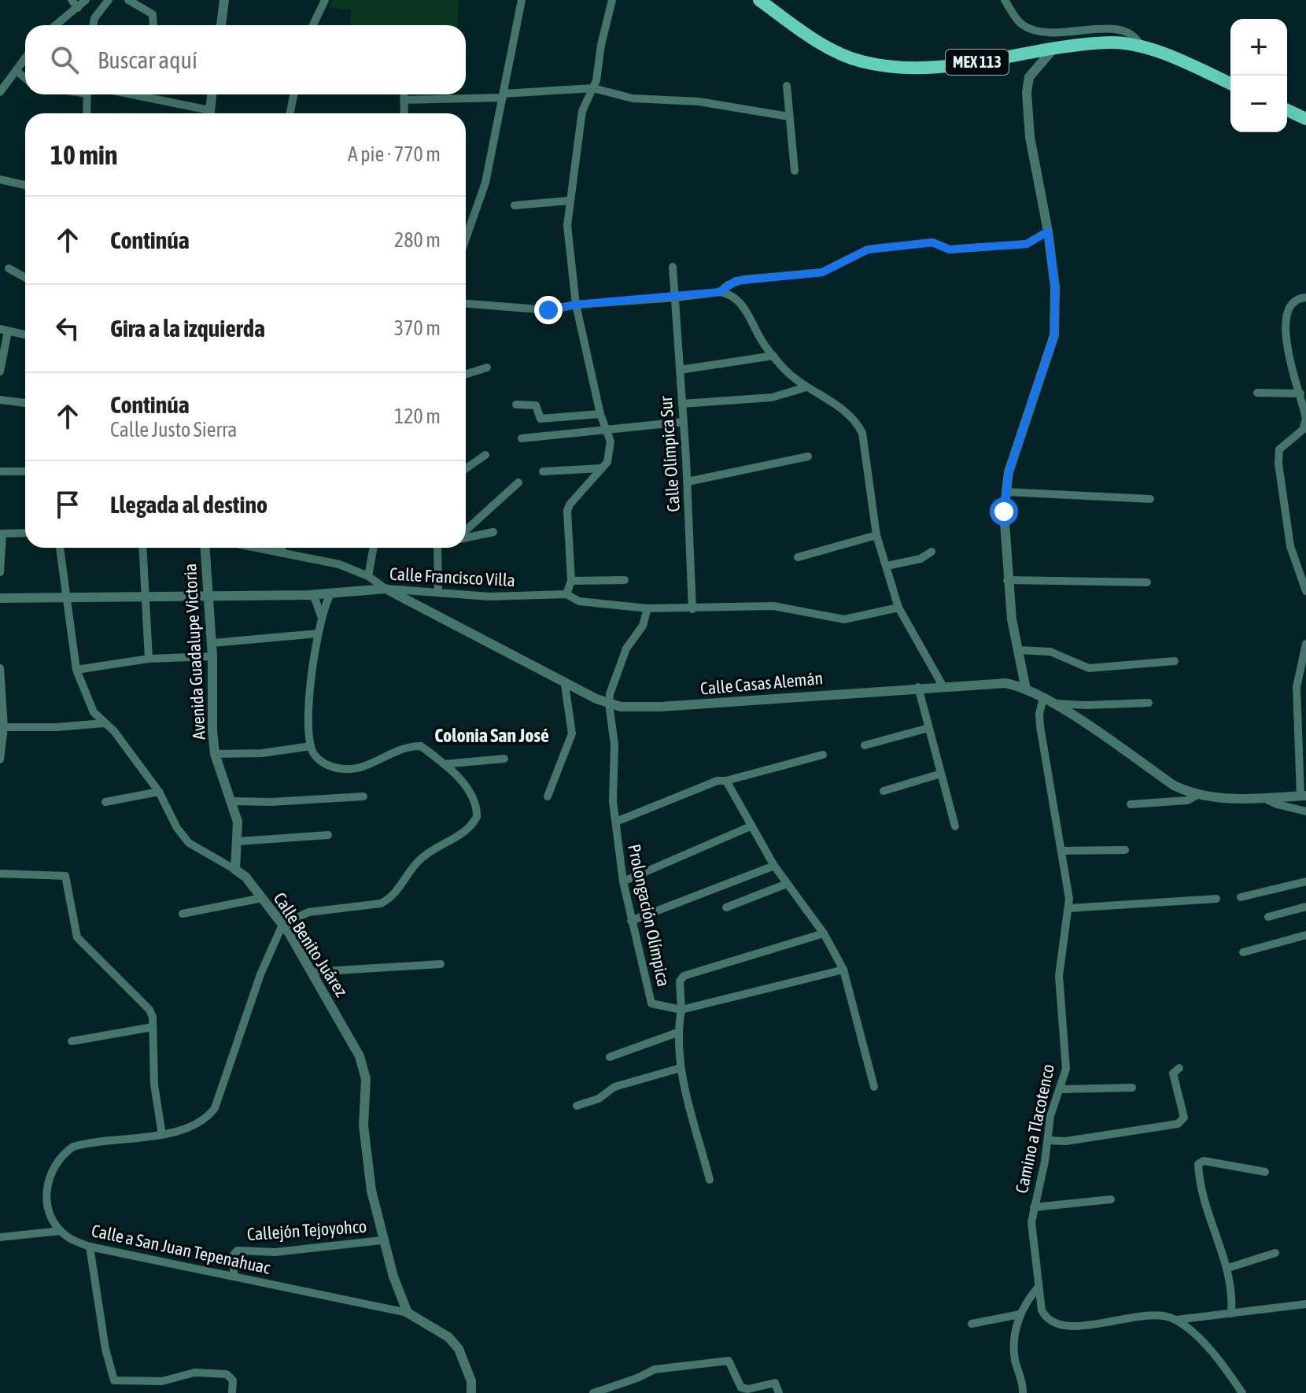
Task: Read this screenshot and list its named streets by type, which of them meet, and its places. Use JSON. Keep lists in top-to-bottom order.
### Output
{
  "streets": {
    "main road": ["MEX 113"],
    "street": [
      "Calle Olímpica Sur",
      "Calle Francisco Villa",
      "Avenida Guadalupe Victoria",
      "Calle Casas Alemán",
      "Prolongación Olímpica",
      "Calle Benito Juárez",
      "Camino a Tlacotenco",
      "Callejón Tejoyohco",
      "Calle a San Juan Tepenahuac"
    ]
  },
  "crossings": [
    ["Calle Olímpica Sur", "Calle Francisco Villa"],
    ["Calle Francisco Villa", "Avenida Guadalupe Victoria"],
    ["Calle Francisco Villa", "Calle Casas Alemán"],
    ["Calle Francisco Villa", "Calle Benito Juárez"],
    ["Avenida Guadalupe Victoria", "Calle Benito Juárez"],
    ["Calle Casas Alemán", "Prolongación Olímpica"],
    ["Calle Casas Alemán", "Camino a Tlacotenco"],
    ["Calle Benito Juárez", "Callejón Tejoyohco"],
    ["Calle Benito Juárez", "Calle a San Juan Tepenahuac"],
    ["Callejón Tejoyohco", "Calle a San Juan Tepenahuac"]
  ],
  "districts": ["Colonia San José"],
  "page": {
    "map_buttons": ["+", "−"],
    "search": "Buscar aquí",
    "heading": ["10 min", "A pie · 770 m"],
    "list": [
      ["Continúa", "280 m"],
      ["Gira a la izquierda", "370 m"],
      ["Continúa", "Calle Justo Sierra", "120 m"],
      "Llegada al destino"
    ]
  }
}
